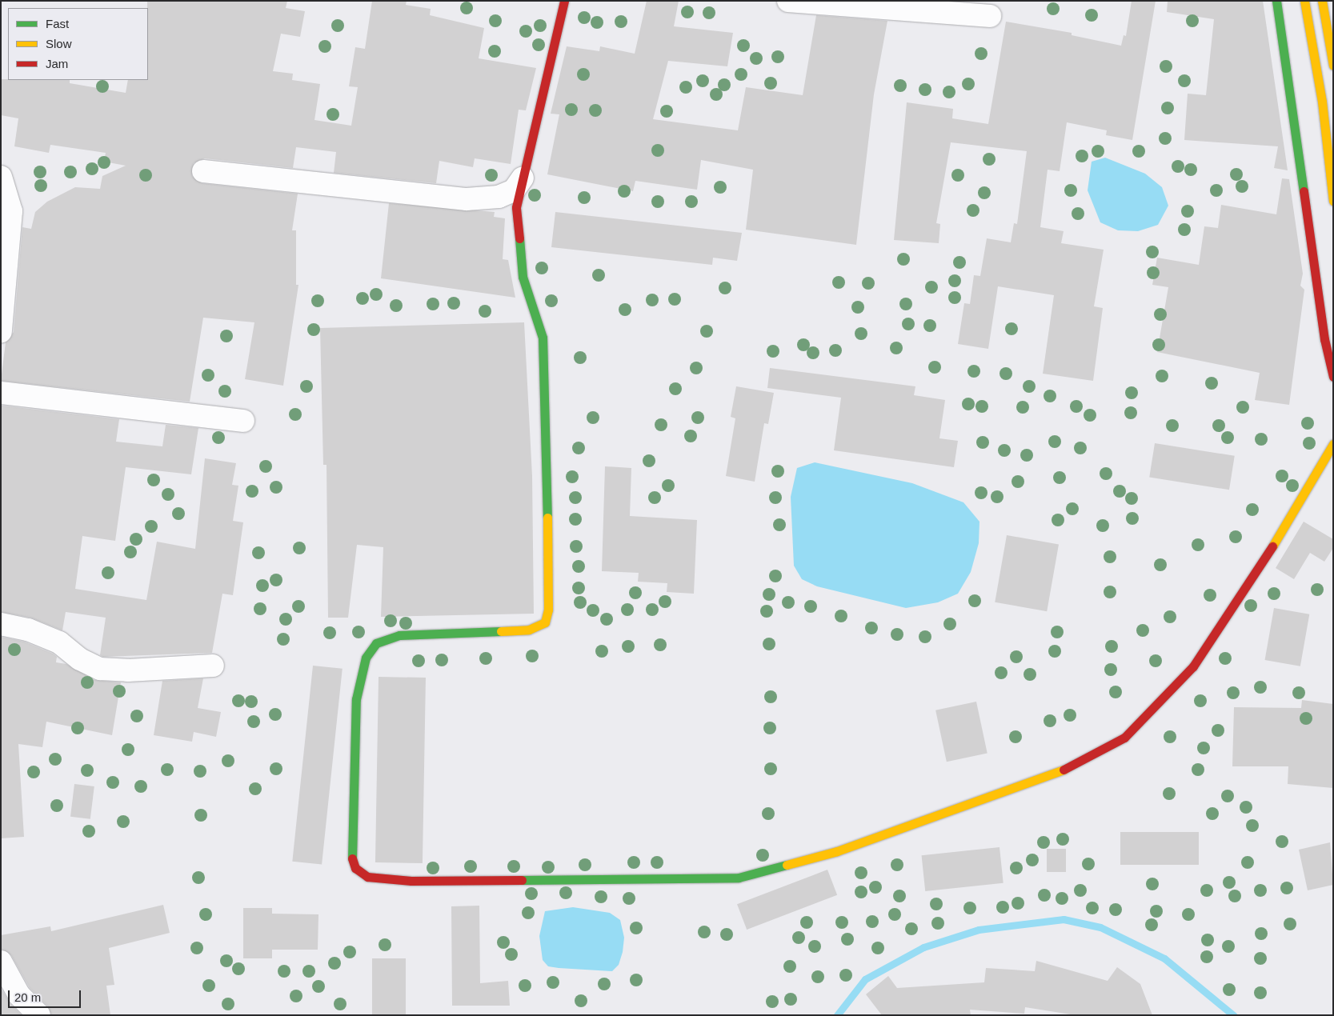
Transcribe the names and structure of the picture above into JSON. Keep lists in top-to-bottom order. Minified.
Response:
{"legend":["Fast","Slow","Jam"],"scale_bar":"20 m"}
